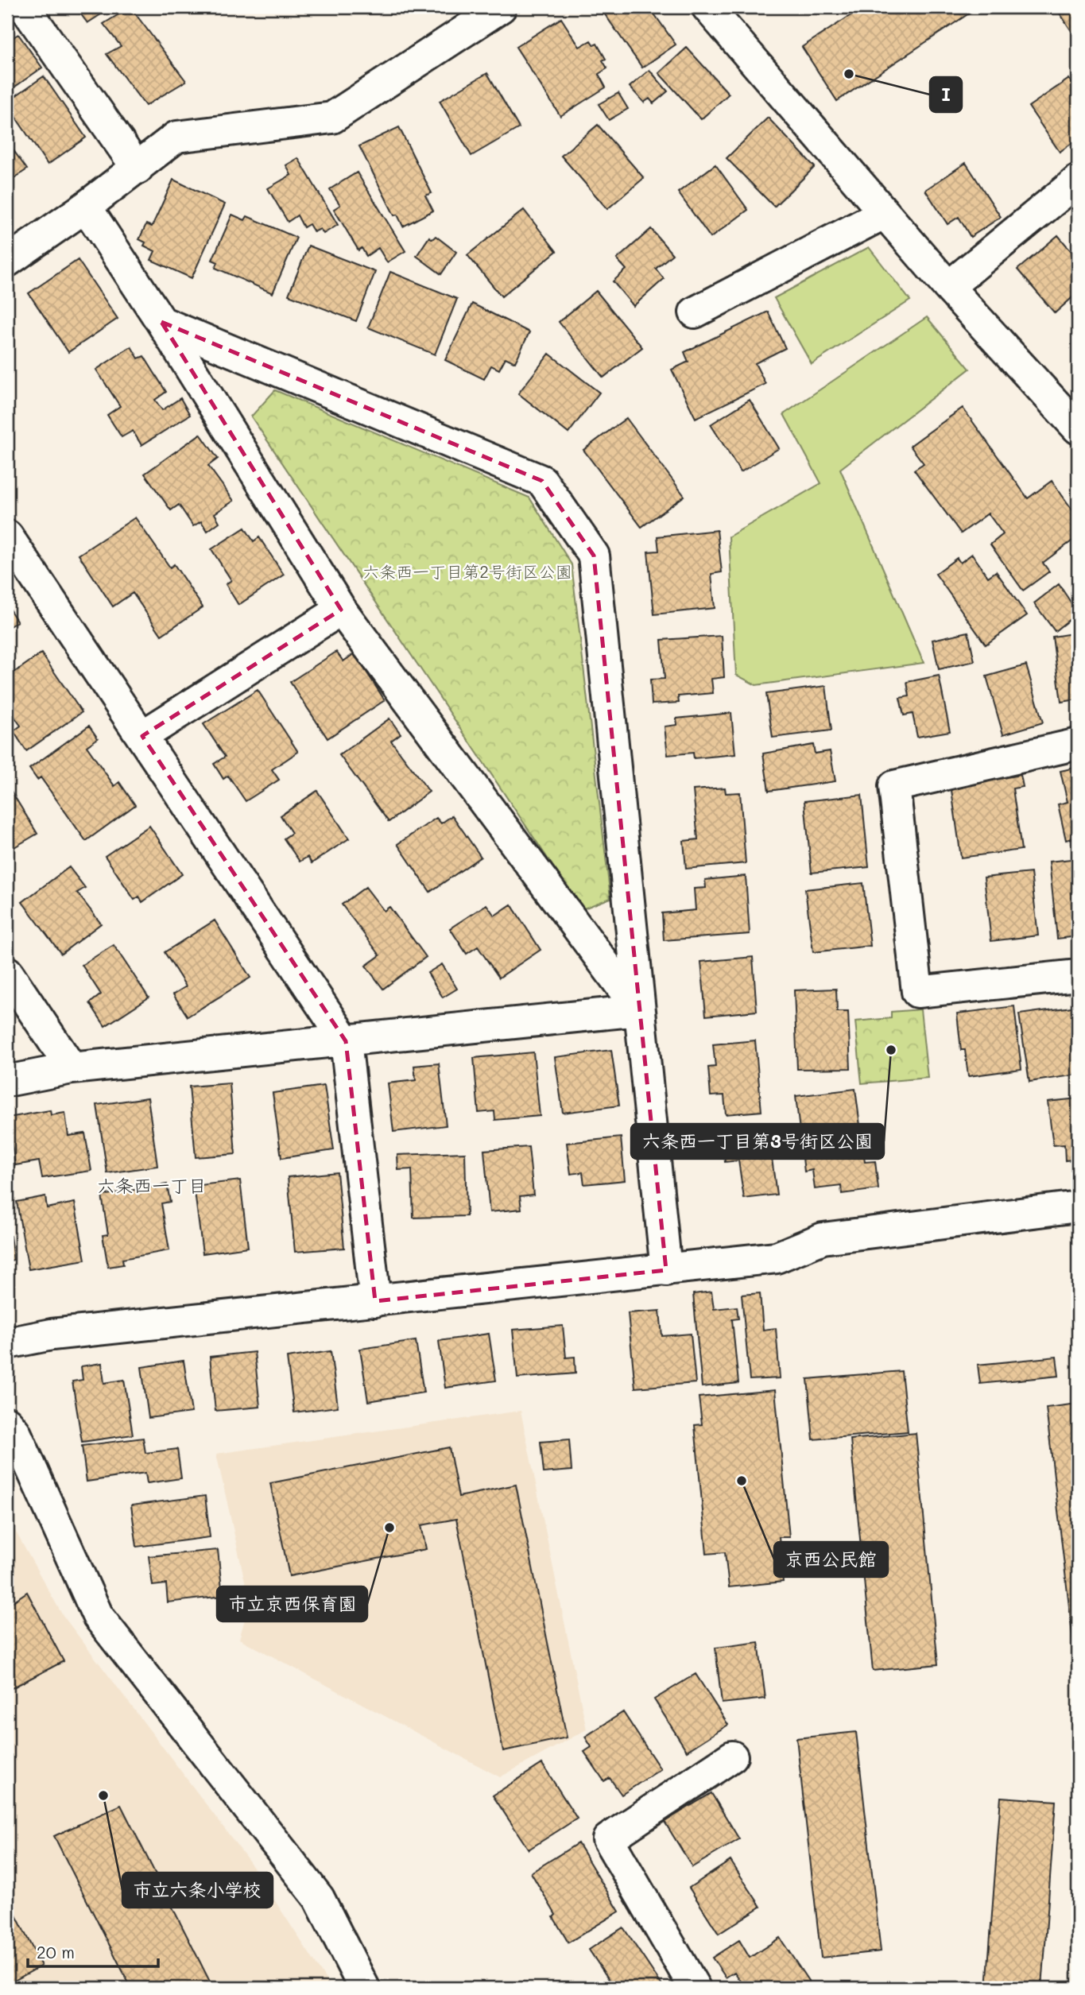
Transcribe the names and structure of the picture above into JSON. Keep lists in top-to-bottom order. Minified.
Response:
{"districts":["六条西一丁目"],"parks":["六条西一丁目第2号街区公園"],"places":["I","六条西一丁目第3号街区公園","京西公民館","市立京西保育園","市立六条小学校"],"scale_bar":"20 m"}
